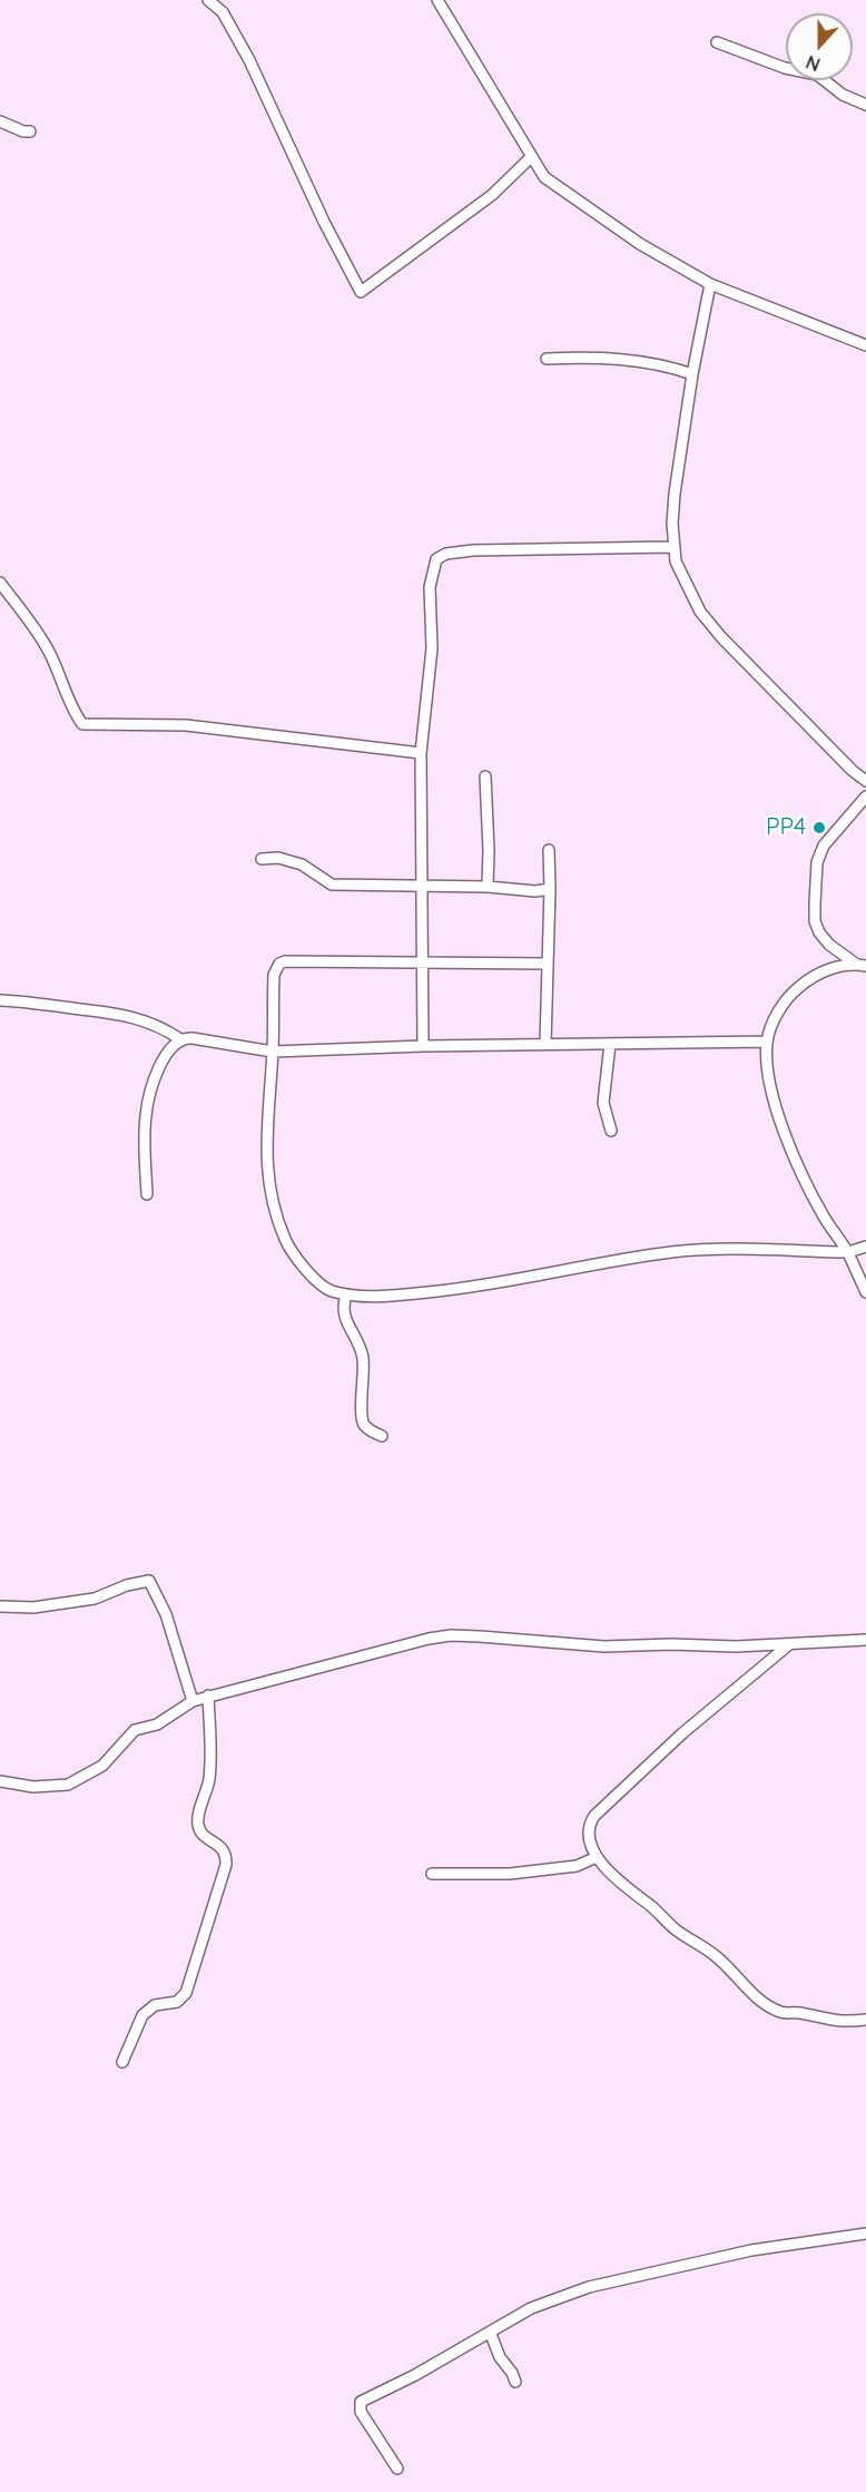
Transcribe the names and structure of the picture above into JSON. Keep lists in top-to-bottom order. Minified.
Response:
{"places":["PP4"],"north":"bottom"}
